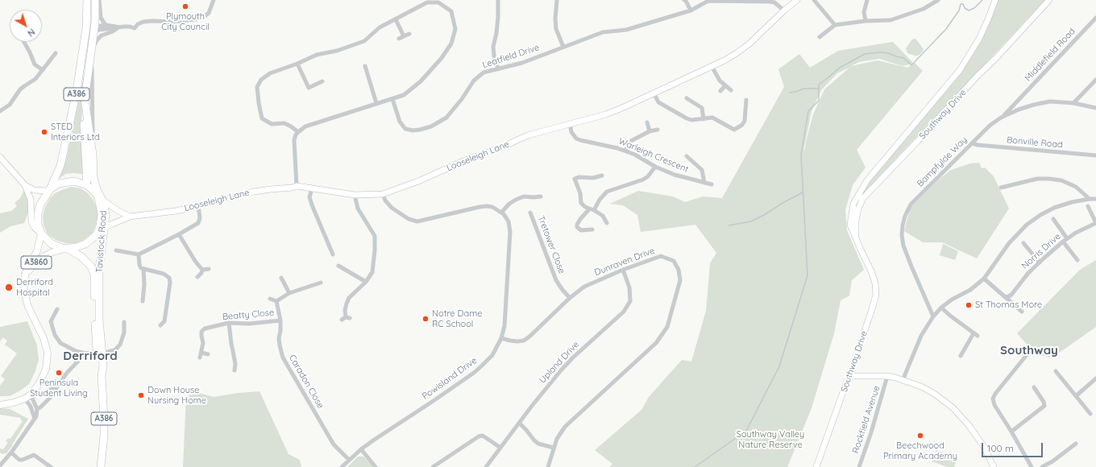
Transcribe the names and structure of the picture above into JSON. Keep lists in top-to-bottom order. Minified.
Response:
{"streets":{"highway":["A386","Tavistock Road"],"main road":["A3860"],"street":["Middlefield Road","Leatfield Drive","Southway Drive","Bonville Road","Warleigh Crescent","Looseleigh Lane","Bampfylde Way","Tretower Close","Norris Drive","Dunraven Drive","Beatty Close","Upland Drive","Powisland Drive","Caradon Close","Rockfield Avenue"]},"crossings":[["Middlefield Road","Bampfylde Way"],["Leatfield Drive","Looseleigh Lane"],["Bonville Road","Bampfylde Way"],["Warleigh Crescent","Looseleigh Lane"],["Looseleigh Lane","Tavistock Road"],["Looseleigh Lane","A3860"],["Tavistock Road","A3860"],["Tretower Close","Dunraven Drive"],["Dunraven Drive","Upland Drive"],["Dunraven Drive","Powisland Drive"],["Beatty Close","Caradon Close"],["Powisland Drive","Caradon Close"]],"districts":["Southway","Derriford"],"parks":["Southway Valley Nature Reserve"],"places":["Plymouth City Council","STED Interiors Ltd","Derriford Hospital","St Thomas More","Notre Dame RC School","Peninsula Student Living","Down House Nursing Home","Beechwood Primary Academy"],"scale_bar":"100 m","north":"bottom right"}
